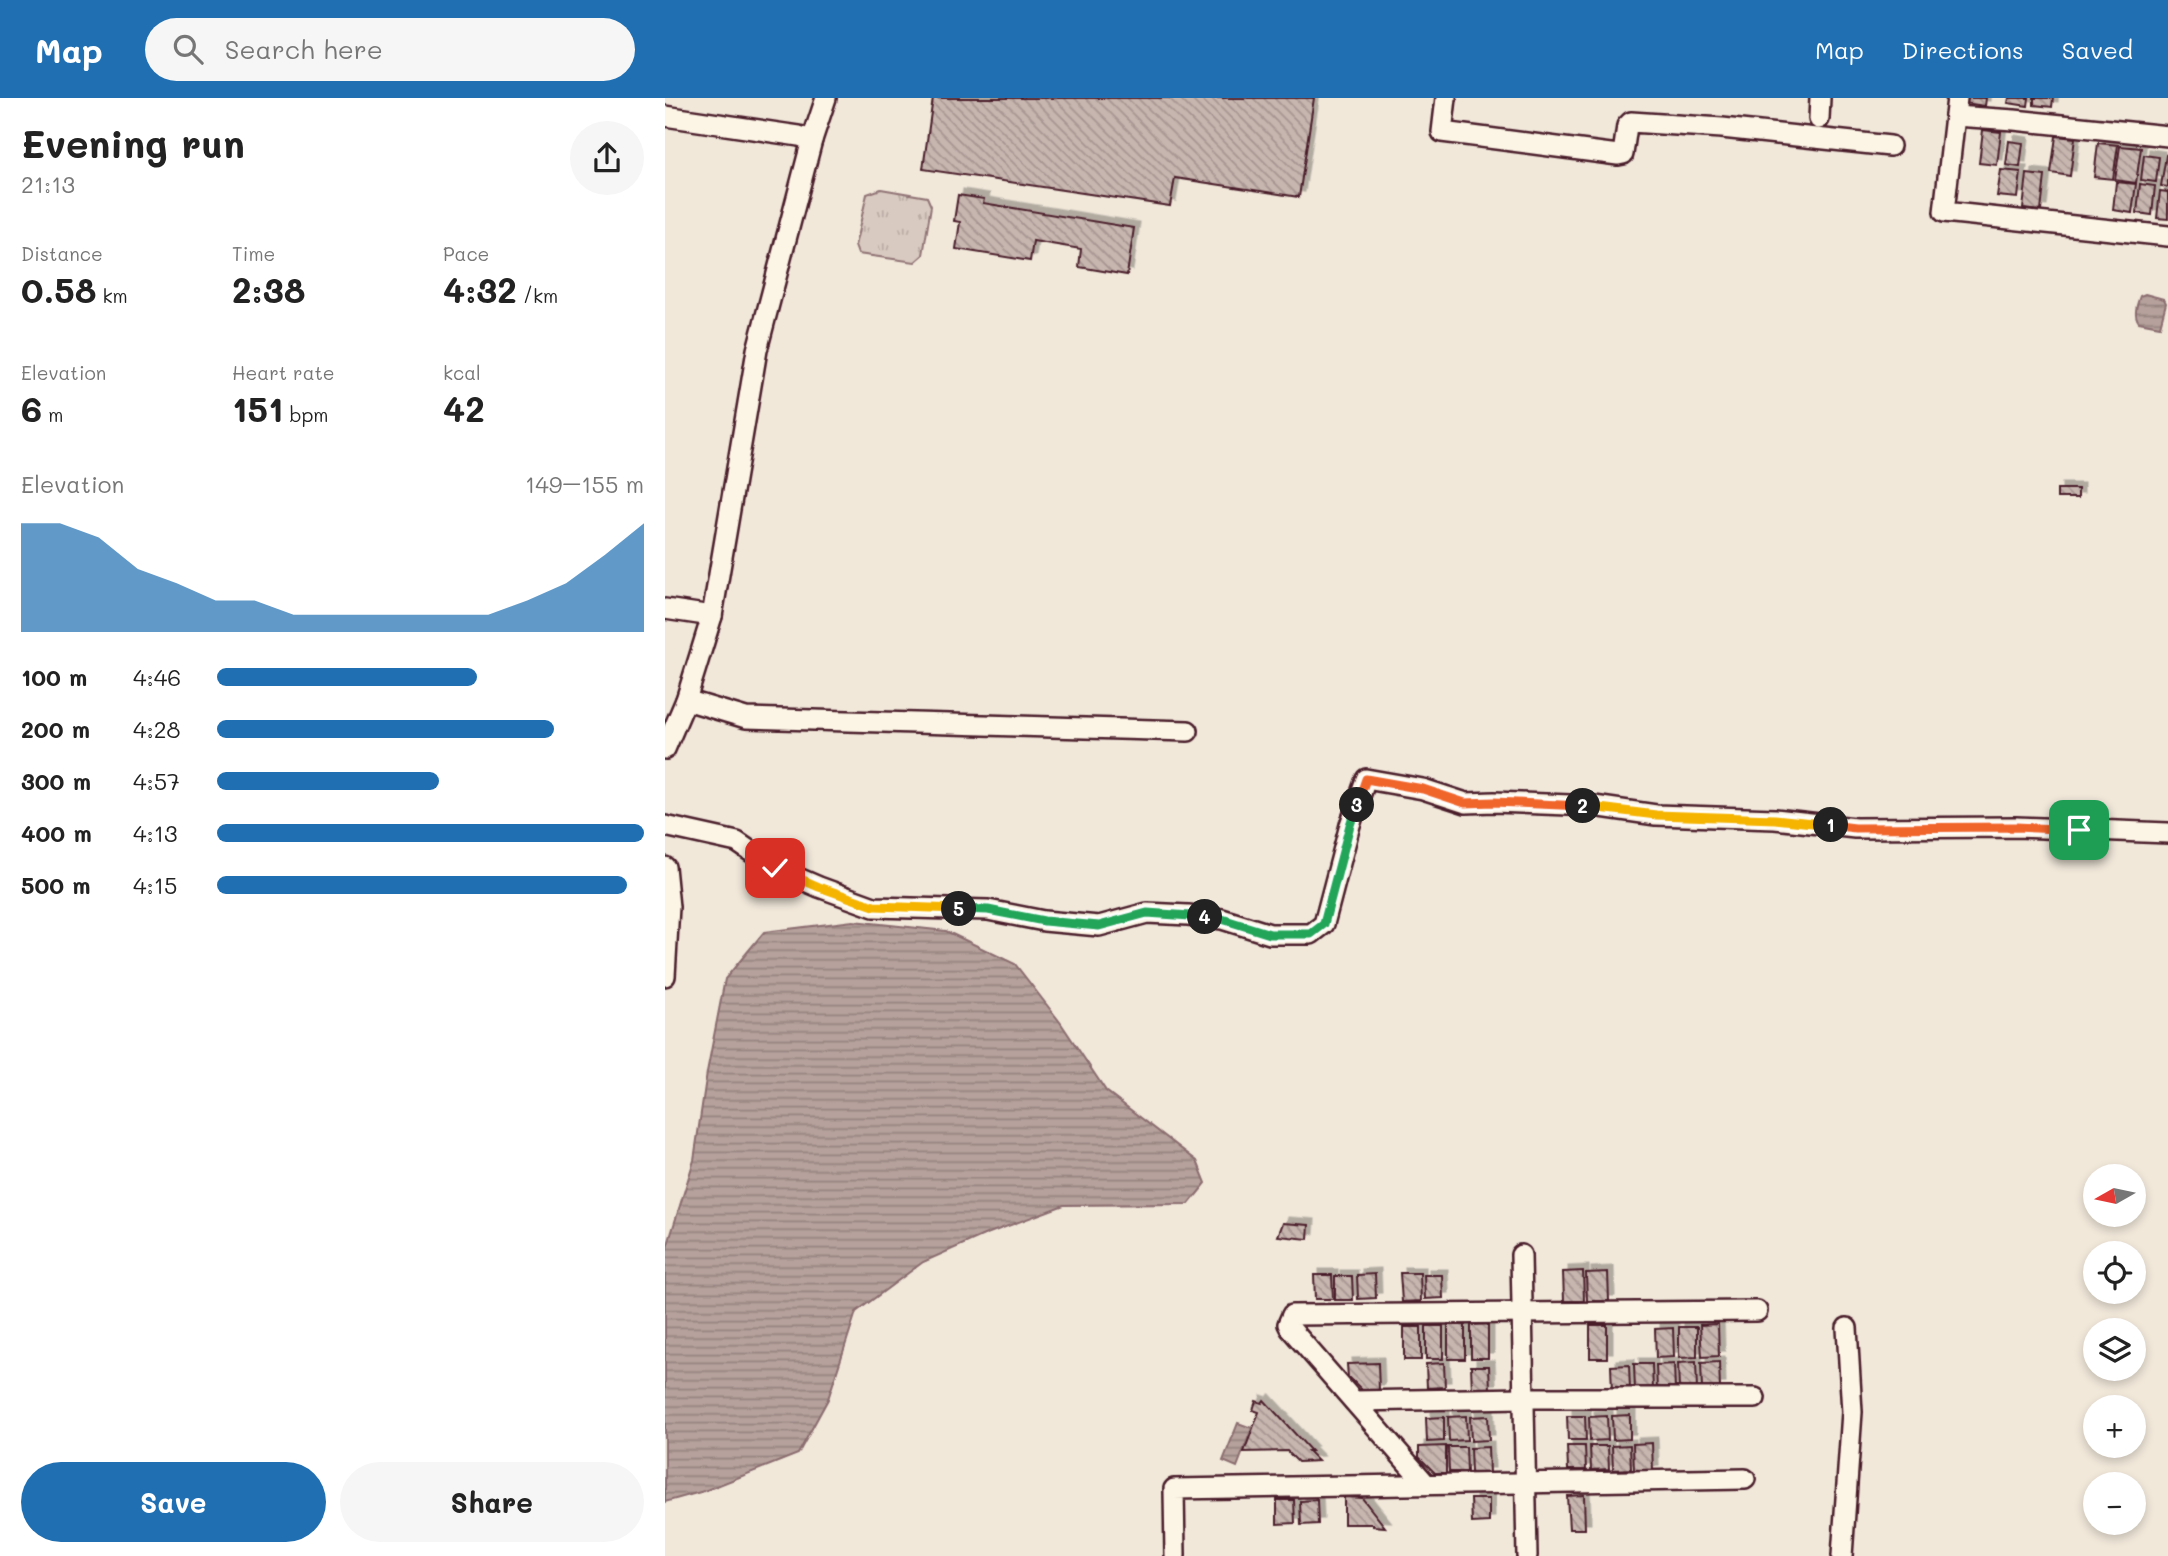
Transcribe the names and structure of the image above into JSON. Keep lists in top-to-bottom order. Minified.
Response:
{"north":"left","page":{"header":"Map","search":"Search here","nav":["Map","Directions","Saved"],"heading":["Evening run","21:13"],"stats":[["Distance","0.58 km"],["Time","2:38"],["Pace","4:32 /km"],["Elevation","6 m"],["Heart rate","151 bpm"],["kcal","42"]],"chart":["Elevation","149–155 m"],"list":[{"name":"100 m","note":"4:46"},{"name":"200 m","note":"4:28"},{"name":"300 m","note":"4:57"},{"name":"400 m","note":"4:13"},{"name":"500 m","note":"4:15"}],"pins":["3","2","1","5","4"],"map_buttons":["+","−"],"buttons":["Save","Share"]}}
